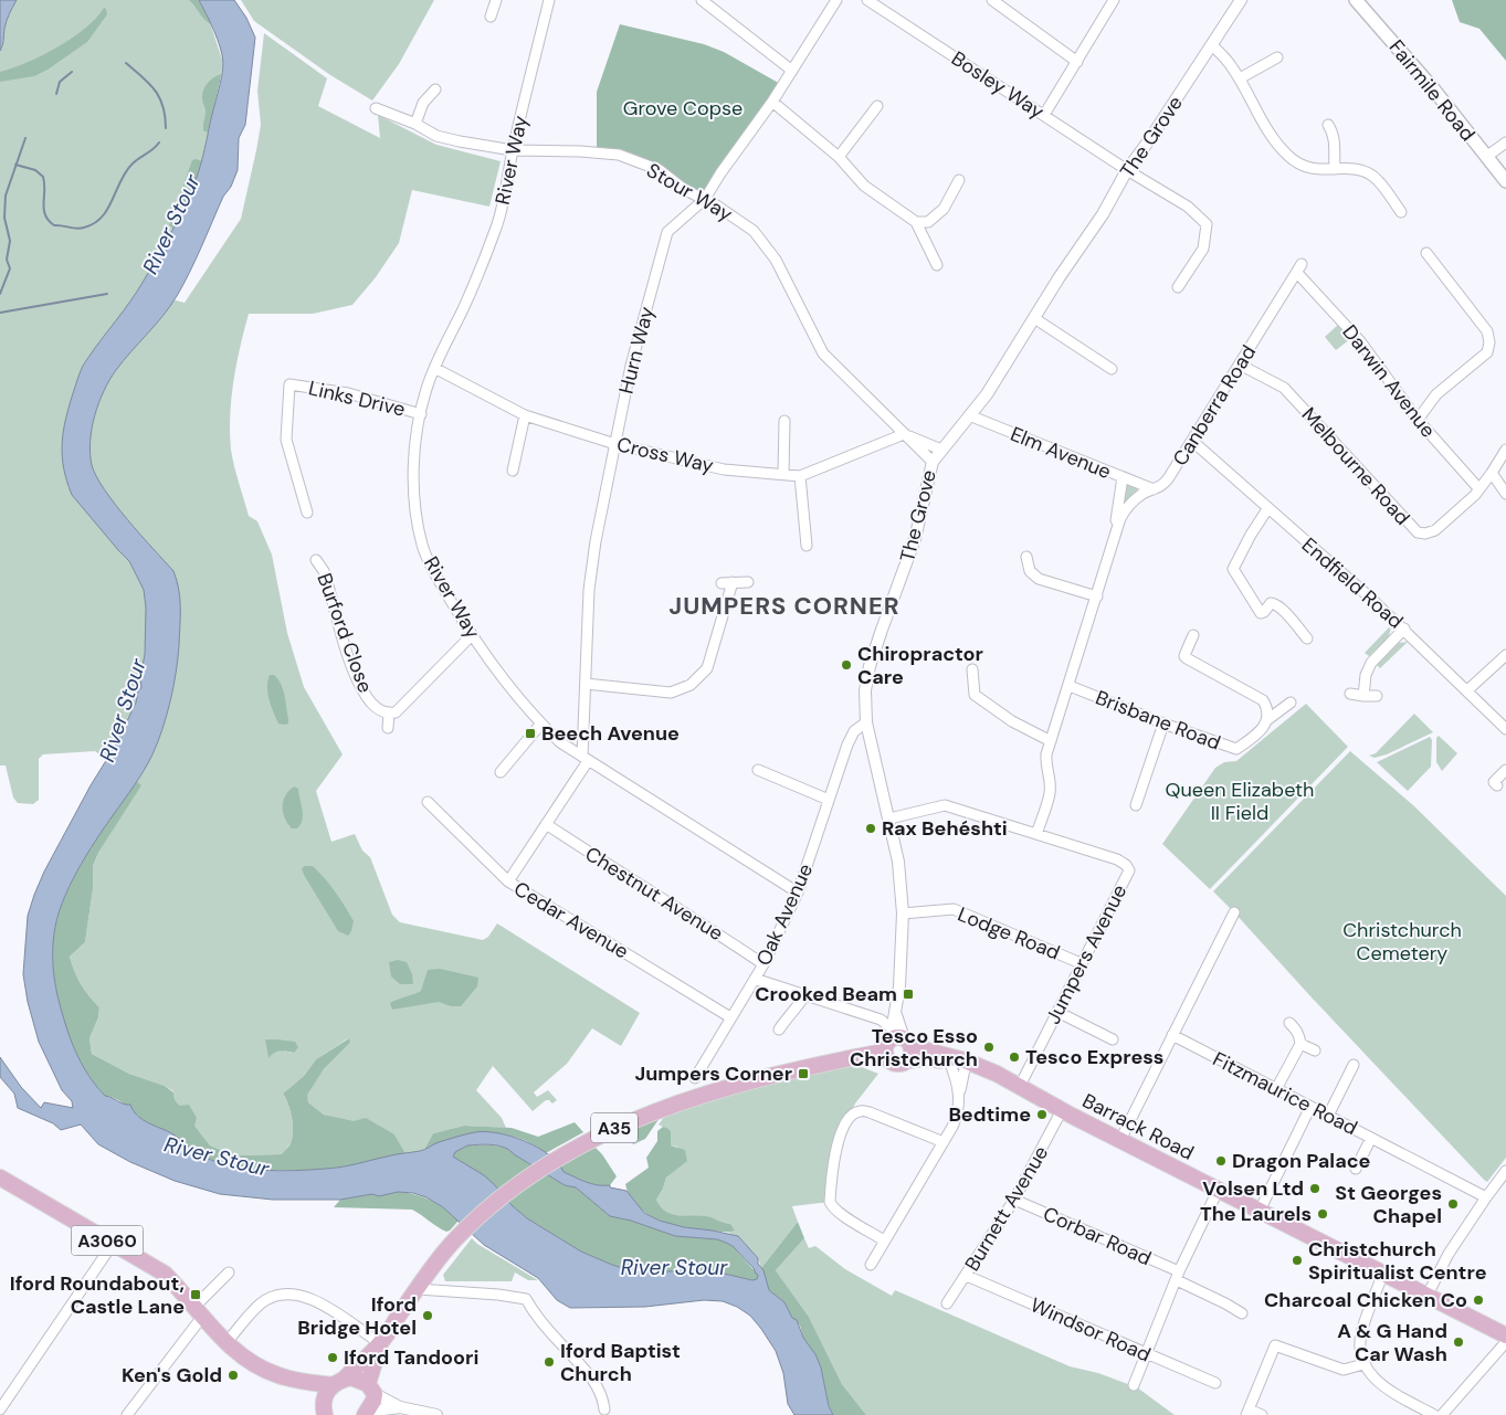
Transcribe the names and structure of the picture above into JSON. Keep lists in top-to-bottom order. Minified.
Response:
{"streets":{"main road":["Fairmile Road","Barrack Road","A35","A3060"],"street":["Bosley Way","The Grove","River Way","Stour Way","Hurn Way","Darwin Avenue","Links Drive","Canberra Road","Elm Avenue","Cross Way","Melbourne Road","Endfield Road","Burford Close","Brisbane Road","Chestnut Avenue","Oak Avenue","Cedar Avenue","Lodge Road","Jumpers Avenue","Fitzmaurice Road","Burnett Avenue","Corbar Road","Windsor Road"]},"crossings":[["Bosley Way","The Grove"],["The Grove","Stour Way"],["The Grove","Elm Avenue"],["The Grove","Oak Avenue"],["The Grove","Lodge Road"],["The Grove","Jumpers Avenue"],["The Grove","Barrack Road"],["River Way","Stour Way"],["River Way","Hurn Way"],["River Way","Links Drive"],["River Way","Cross Way"],["River Way","Burford Close"],["River Way","Oak Avenue"],["Stour Way","Hurn Way"],["Stour Way","Cross Way"],["Hurn Way","Cross Way"],["Darwin Avenue","Canberra Road"],["Darwin Avenue","Melbourne Road"],["Canberra Road","Elm Avenue"],["Canberra Road","Melbourne Road"],["Canberra Road","Endfield Road"],["Canberra Road","Brisbane Road"],["Canberra Road","Jumpers Avenue"],["Chestnut Avenue","Oak Avenue"],["Oak Avenue","Cedar Avenue"],["Lodge Road","Jumpers Avenue"],["Jumpers Avenue","Barrack Road"],["Barrack Road","A35"],["Barrack Road","Burnett Avenue"],["A35","A3060"],["Burnett Avenue","Corbar Road"],["Burnett Avenue","Windsor Road"]],"districts":["JUMPERS CORNER"],"water":["River Stour"],"parks":["Grove Copse","Queen Elizabeth II Field","Christchurch Cemetery"],"places":{"other":["Chiropractor Care","Rax Behéshti","Tesco Esso Christchurch","Tesco Express","Bedtime","Dragon Palace","Volsen Ltd","St Georges Chapel","The Laurels","Christchurch Spiritualist Centre","Charcoal Chicken Co","Iford Bridge Hotel","A & G Hand Car Wash","Iford Tandoori","Iford Baptist Church","Ken's Gold"],"transit":["Beech Avenue","Crooked Beam","Jumpers Corner","Iford Roundabout, Castle Lane"]}}
